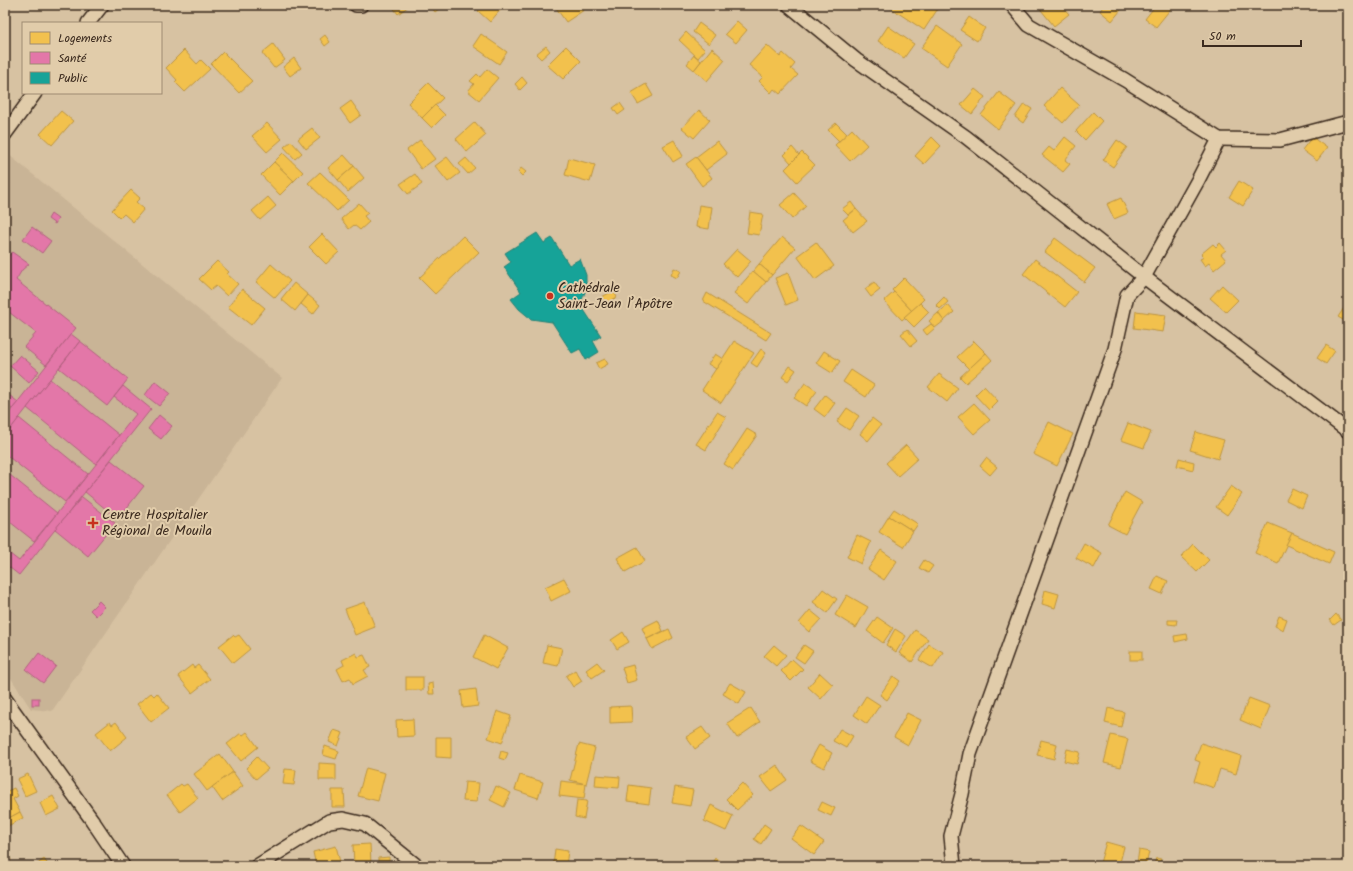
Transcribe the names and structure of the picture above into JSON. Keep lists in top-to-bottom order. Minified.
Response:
{"places":{"other":["Cathédrale Saint-Jean l’Apôtre"],"health":["Centre Hospitalier Régional de Mouila"]},"legend":["Logements","Santé","Public"],"scale_bar":"50 m"}
